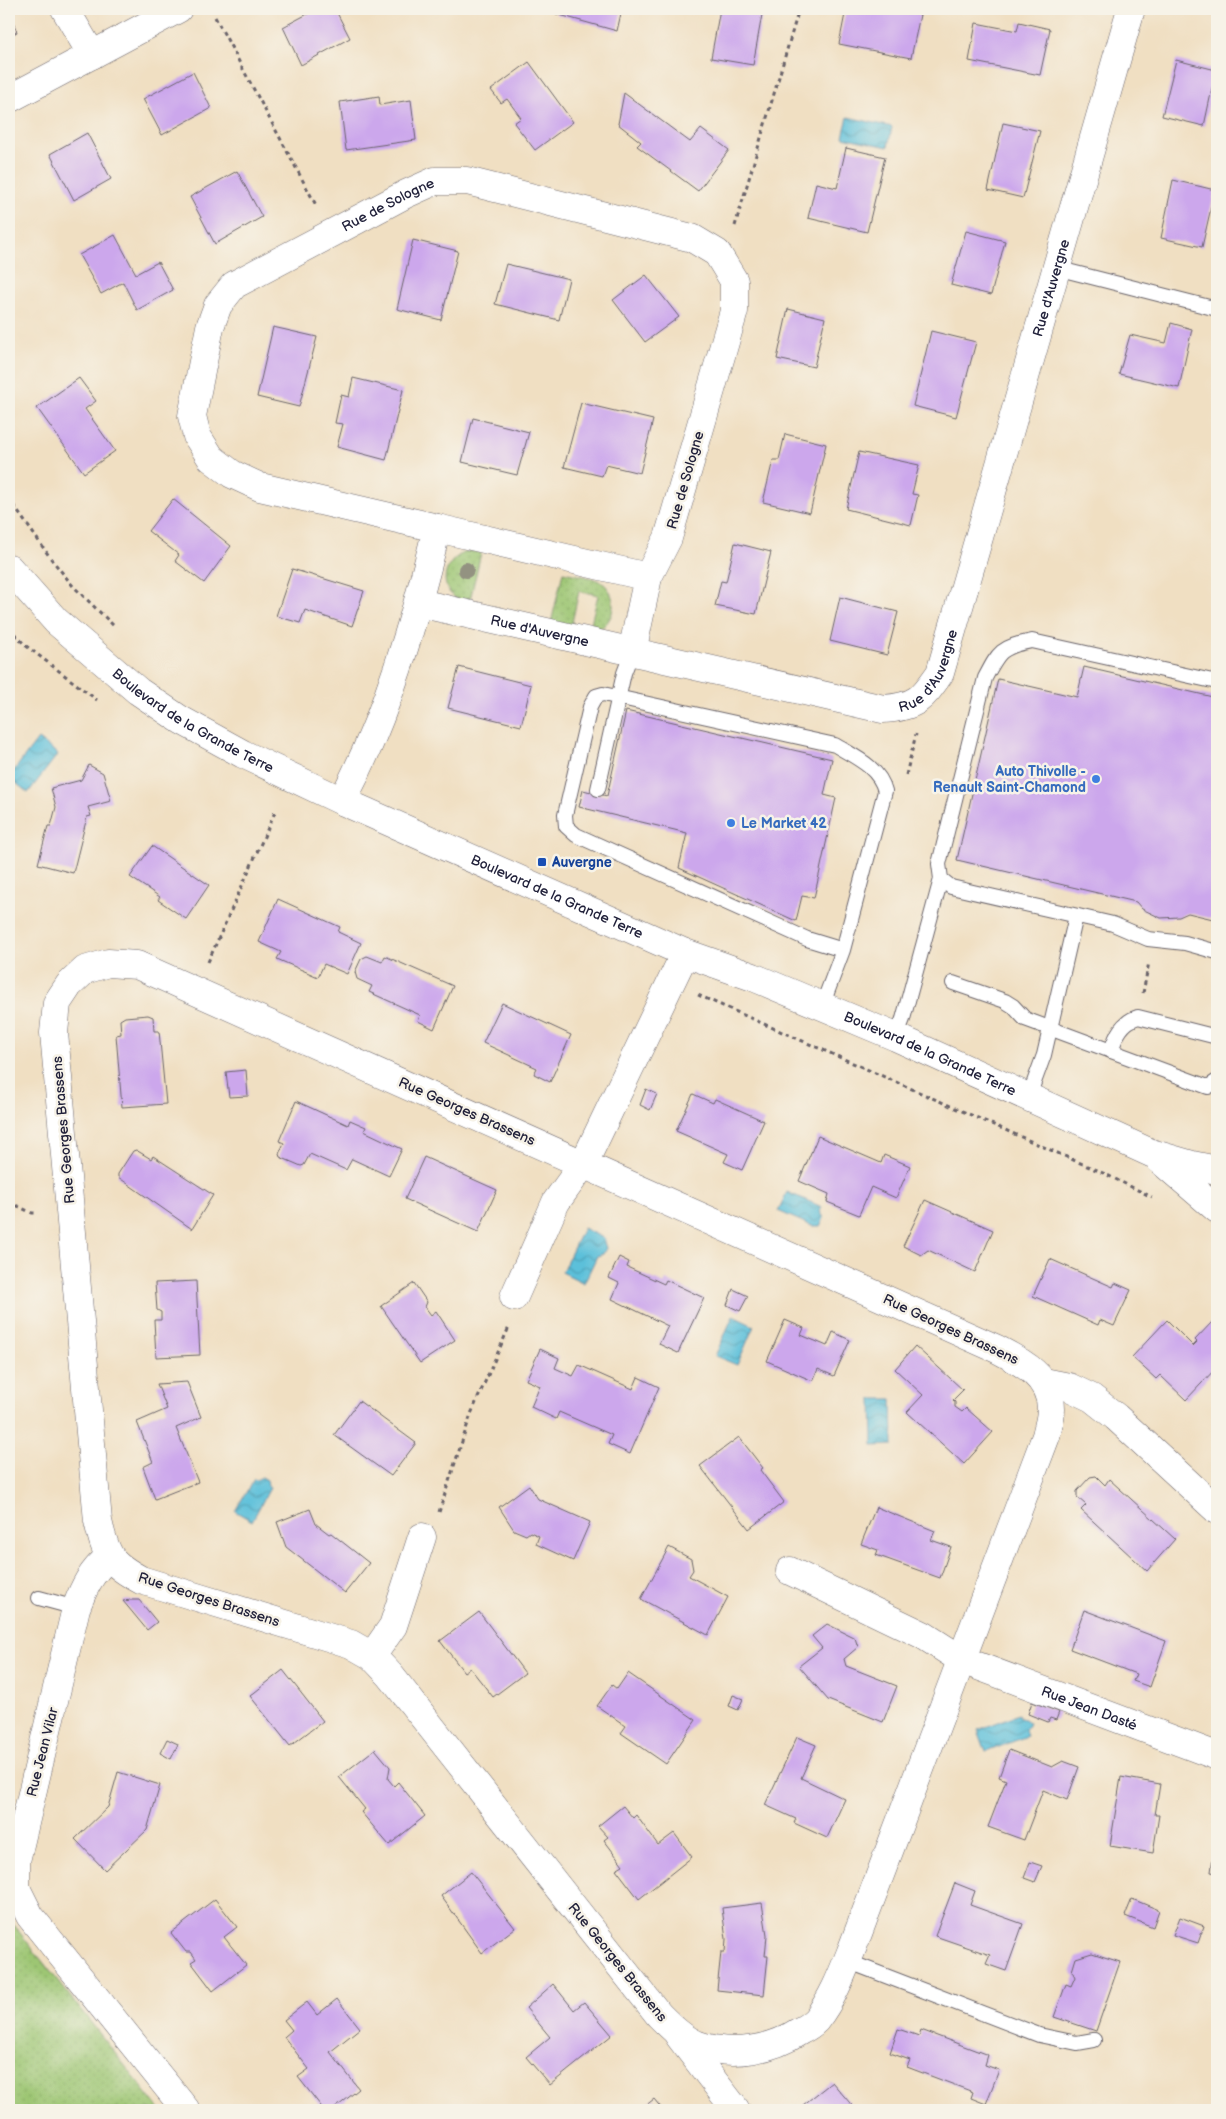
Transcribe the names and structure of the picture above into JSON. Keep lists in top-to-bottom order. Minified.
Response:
{"streets":{"street":["Rue de Sologne","Rue d'Auvergne","Boulevard de la Grande Terre","Rue Georges Brassens","Rue Jean Dasté","Rue Jean Vilar"]},"crossings":[["Rue de Sologne","Rue d'Auvergne"],["Rue Georges Brassens","Rue Jean Dasté"],["Rue Georges Brassens","Rue Jean Vilar"]],"places":{"other":["Auto Thivolle - Renault Saint-Chamond","Le Market 42"],"transit":["Auvergne"]}}
